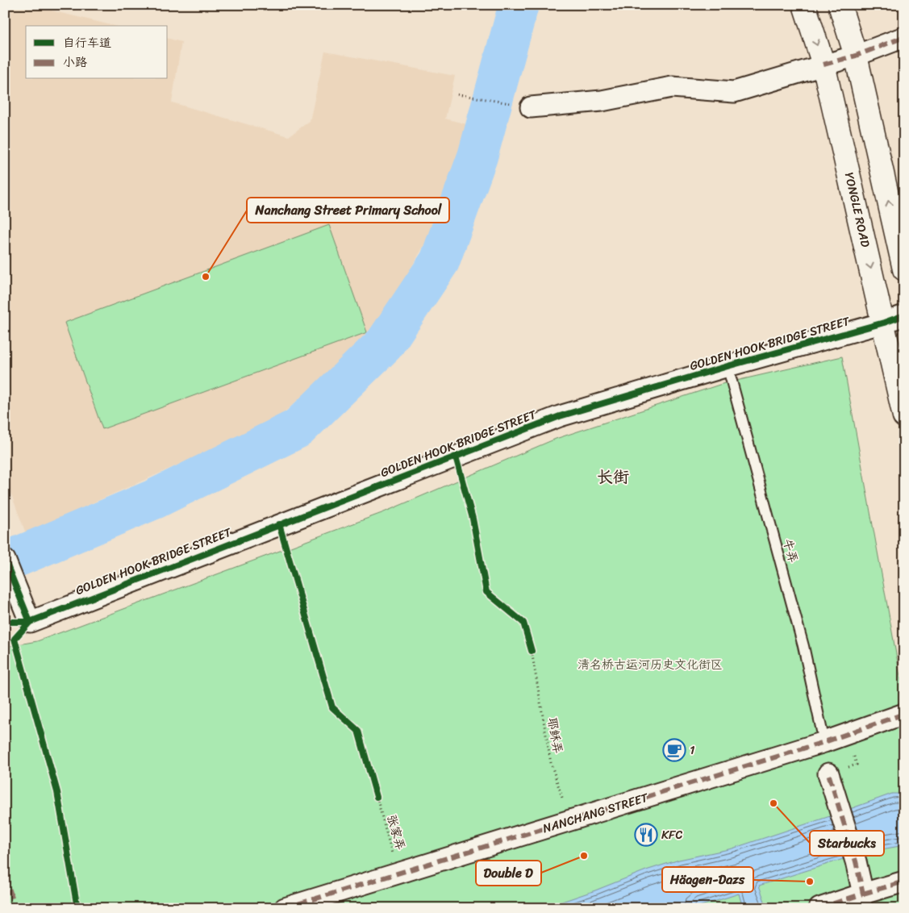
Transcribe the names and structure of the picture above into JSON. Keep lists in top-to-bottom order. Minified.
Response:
{"streets":{"main road":["YONGLE ROAD"],"street":["GOLDEN HOOK BRIDGE STREET","NANCHANG STREET"],"lane":["牛弄"],"path":["耶稣弄","张家弄"]},"crossings":[["YONGLE ROAD","GOLDEN HOOK BRIDGE STREET"],["GOLDEN HOOK BRIDGE STREET","牛弄"],["牛弄","NANCHANG STREET"],["耶稣弄","NANCHANG STREET"],["NANCHANG STREET","张家弄"]],"districts":["长街"],"parks":["清名桥古运河历史文化街区"],"places":{"other":["Nanchang Street Primary School","Starbucks","Double D","Häagen-Dazs"],"cafe":["1"],"restaurant":["KFC"]},"legend":["自行车道","小路"]}
